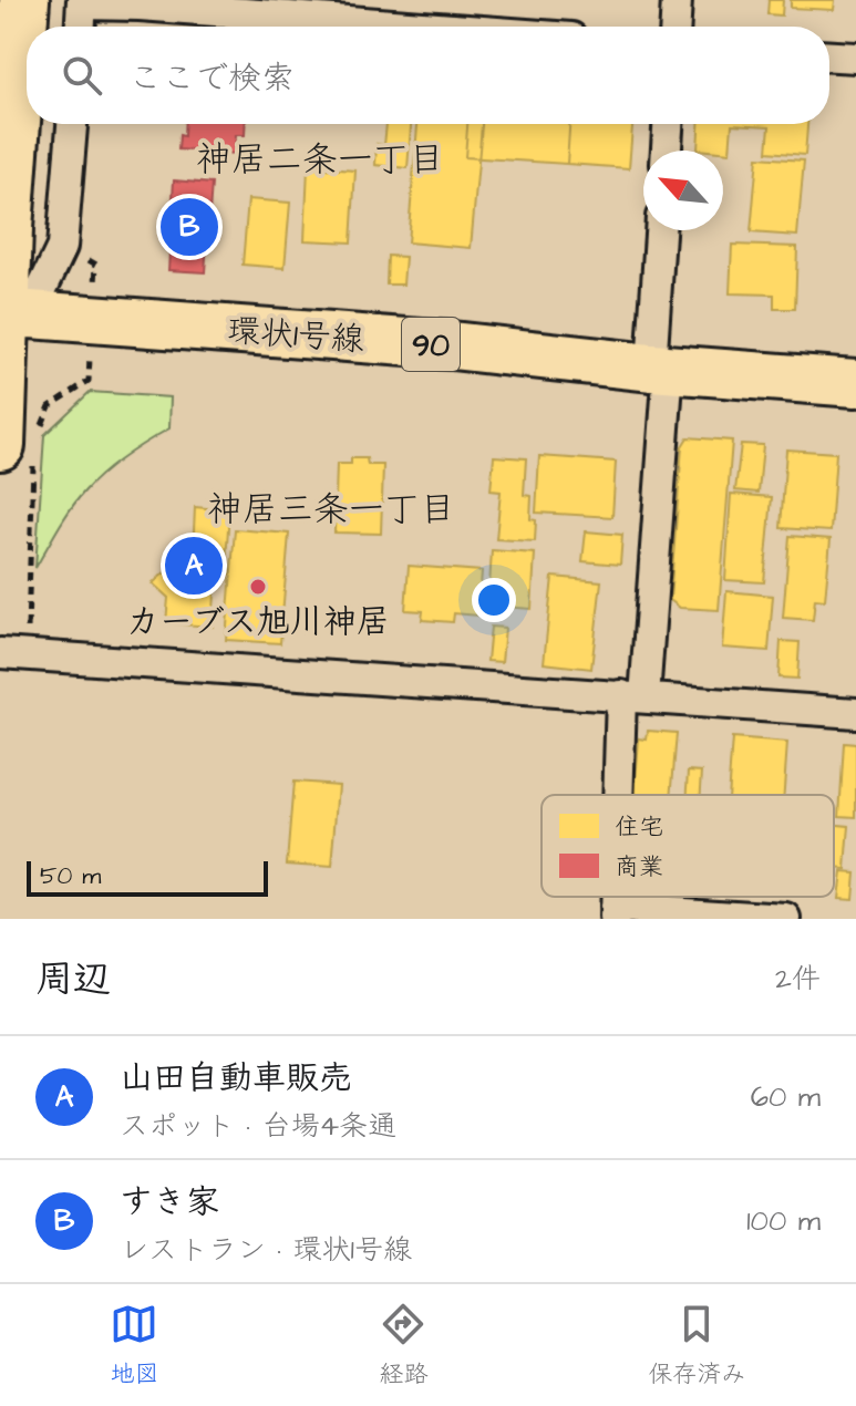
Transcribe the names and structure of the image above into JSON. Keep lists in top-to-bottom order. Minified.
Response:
{"streets":{"main road":["環状1号線","90"]},"districts":["神居二条一丁目","神居三条一丁目"],"places":["カーブス旭川神居"],"legend":["住宅","商業"],"scale_bar":"50 m","north":"top left","page":{"search":"ここで検索","pins":["B","A"],"scale":"50 m","heading":["周辺","2件"],"list":[{"mark":"A","name":"山田自動車販売","note":"スポット · 台場4条通","value":"60 m"},{"mark":"B","name":"すき家","note":"レストラン · 環状1号線","value":"100 m"}],"nav":["地図","経路","保存済み"]}}
